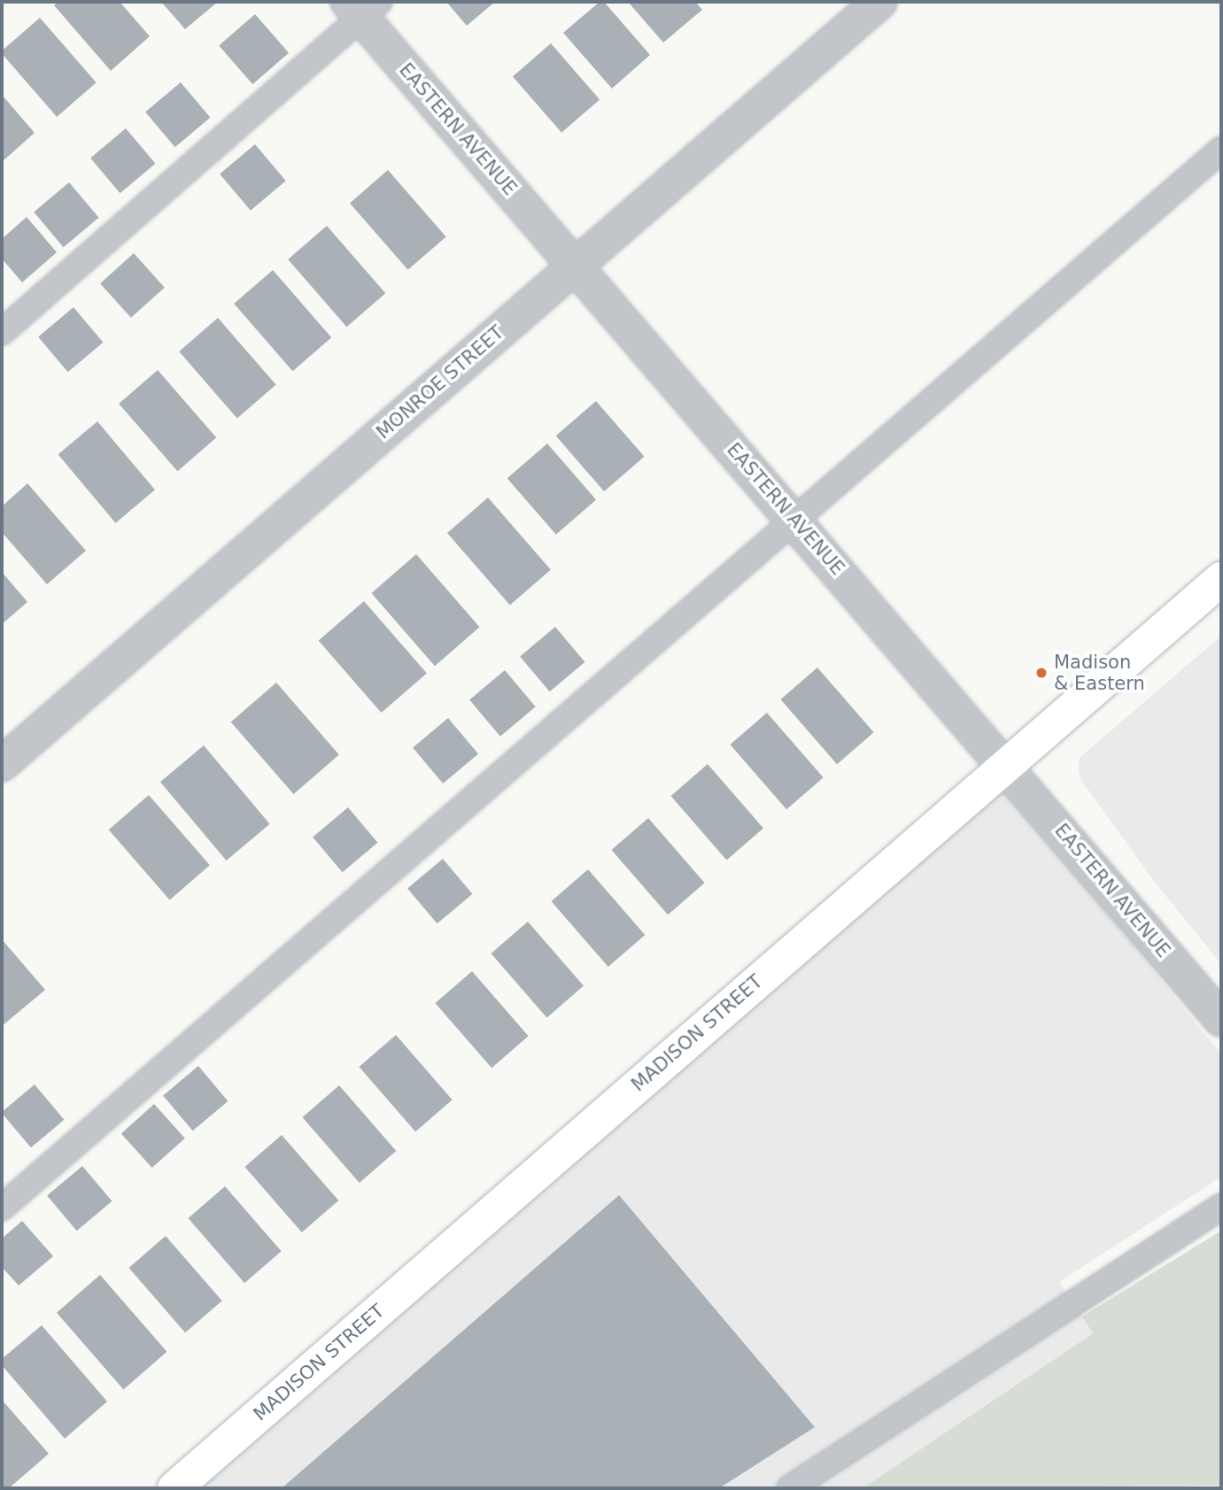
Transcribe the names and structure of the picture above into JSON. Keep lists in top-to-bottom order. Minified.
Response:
{"streets":{"street":["EASTERN AVENUE","MONROE STREET","MADISON STREET"]},"crossings":[["EASTERN AVENUE","MONROE STREET"],["EASTERN AVENUE","MADISON STREET"]],"places":["Madison & Eastern"]}
